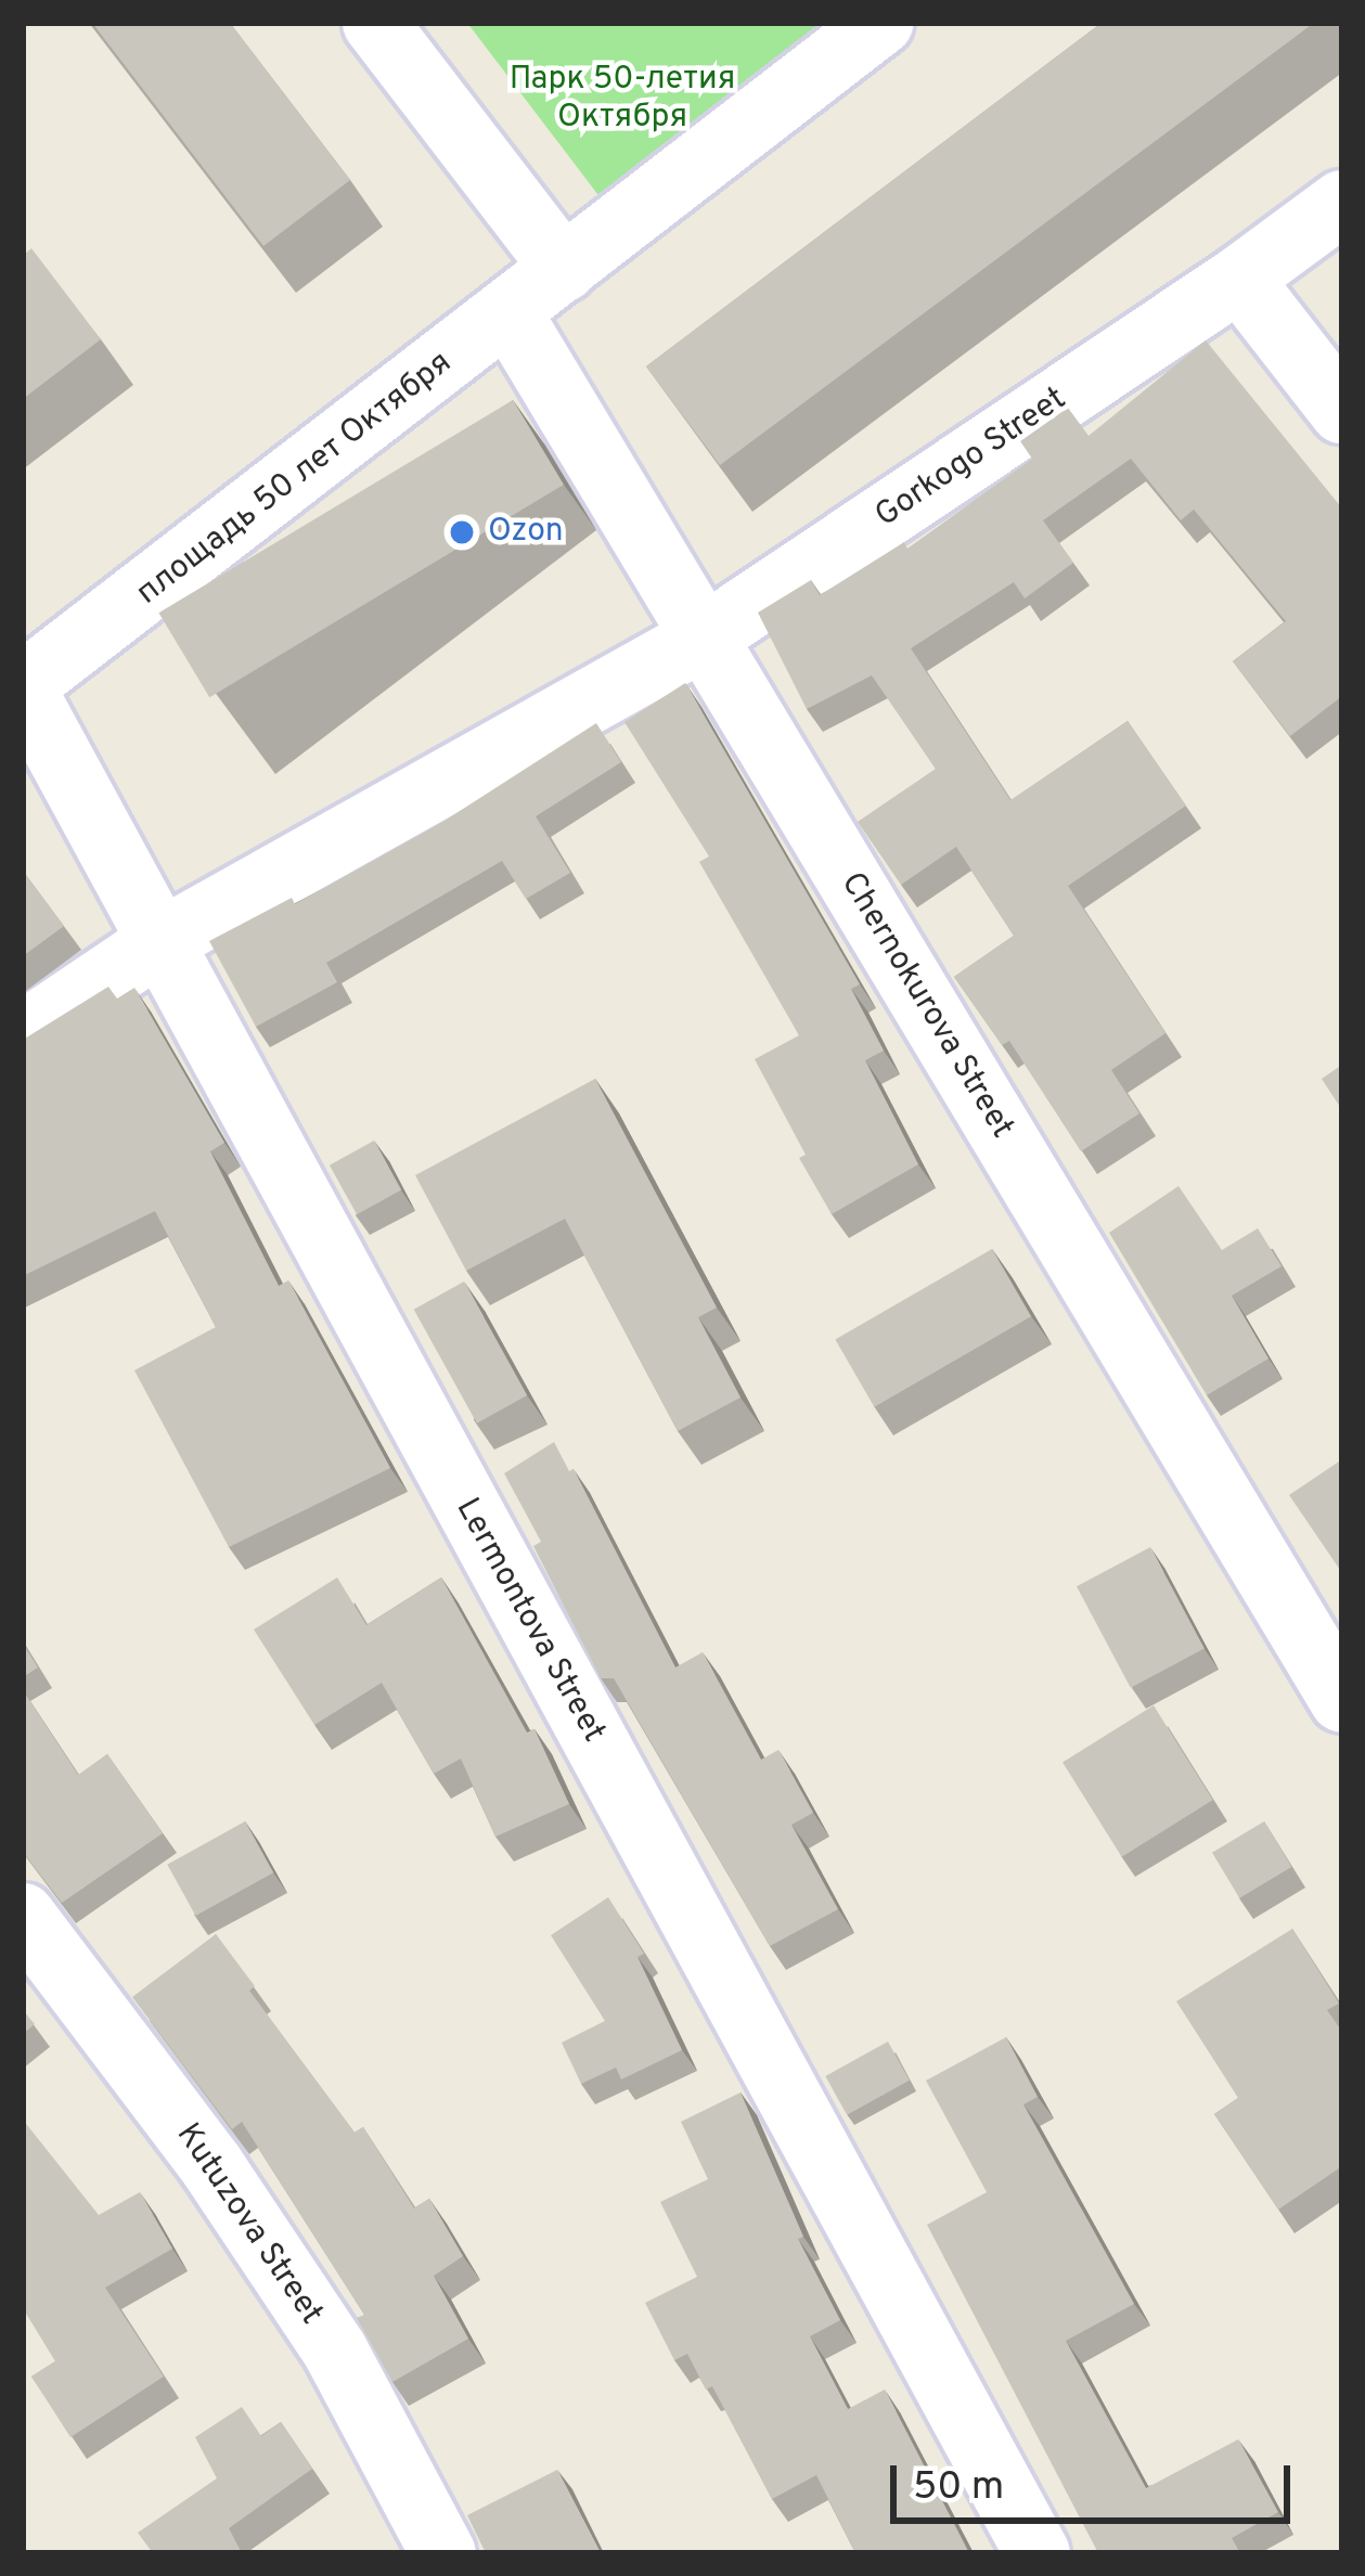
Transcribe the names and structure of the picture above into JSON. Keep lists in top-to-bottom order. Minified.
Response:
{"streets":{"street":["Gorkogo Street","площадь 50 лет Октября","Chernokurova Street","Lermontova Street","Kutuzova Street"]},"crossings":[["Gorkogo Street","Chernokurova Street"],["Gorkogo Street","Lermontova Street"],["площадь 50 лет Октября","Chernokurova Street"],["площадь 50 лет Октября","Lermontova Street"]],"parks":["Парк 50-летия Октября"],"places":["Ozon"],"scale_bar":"50 m"}
